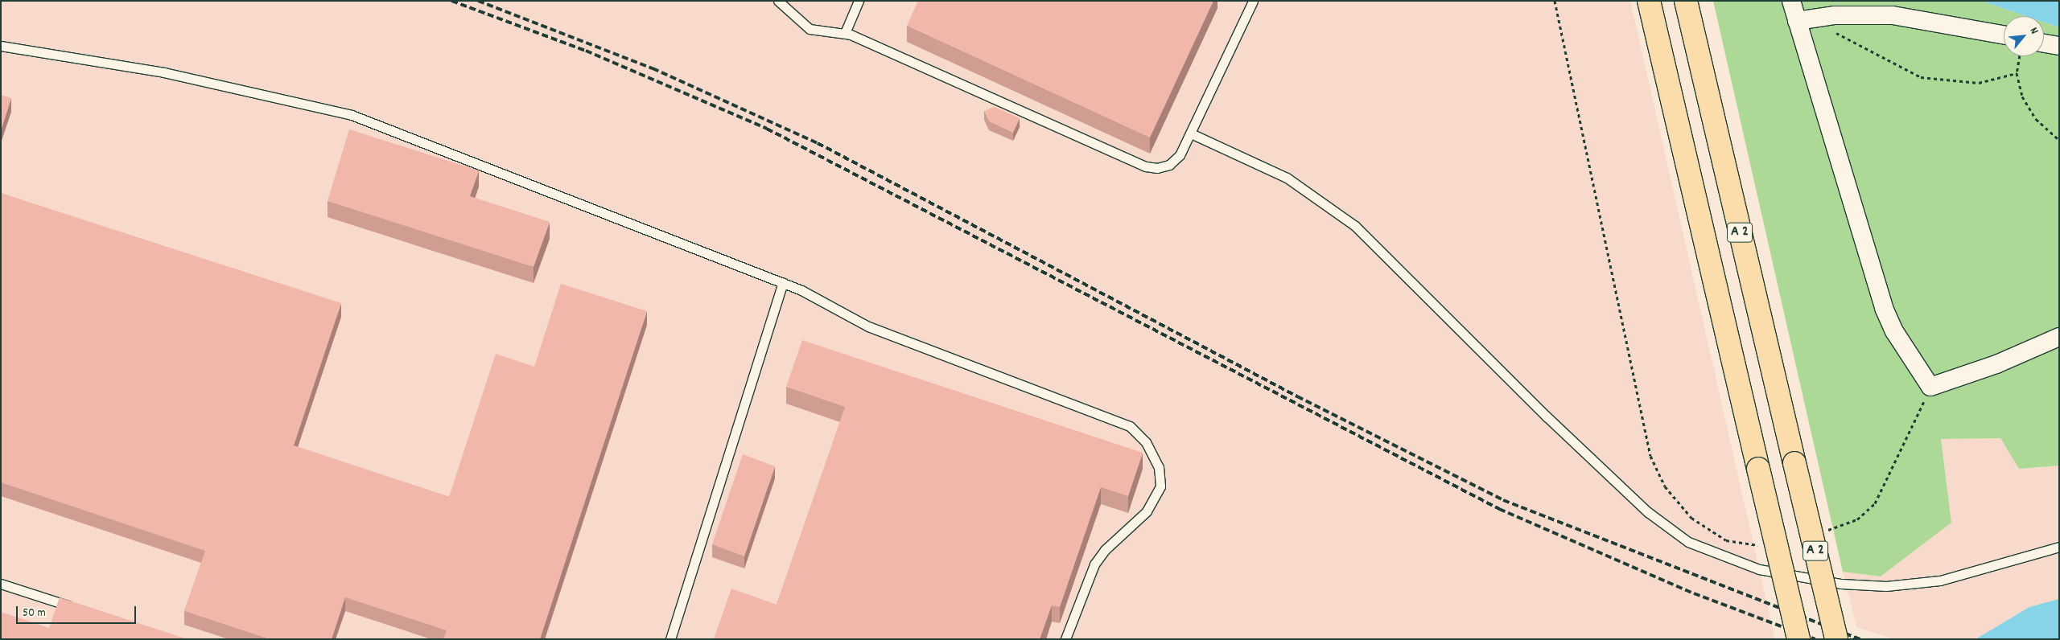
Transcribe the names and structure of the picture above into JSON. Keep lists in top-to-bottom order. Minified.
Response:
{"streets":{"highway":["A 2"]},"scale_bar":"50 m","north":"top right"}
